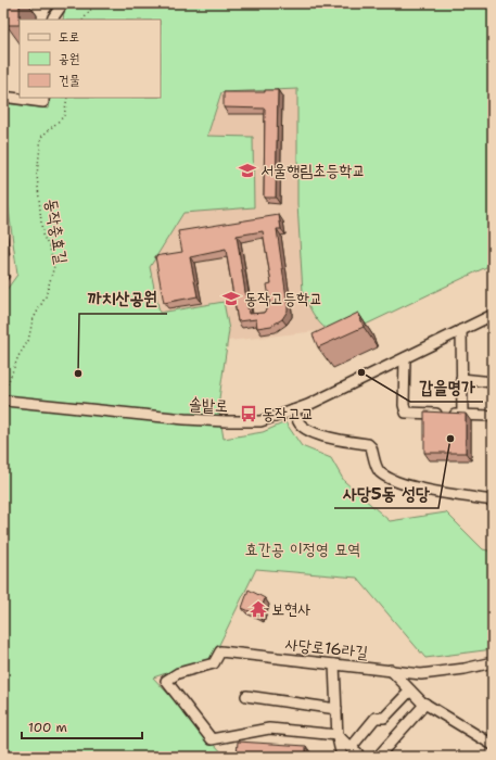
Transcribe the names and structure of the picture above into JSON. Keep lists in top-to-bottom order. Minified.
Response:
{"streets":{"street":["솔밭로","사당로16라길"],"path":["동작충효길"]},"crossings":[["동작충효길","솔밭로"]],"parks":["효간공 이정영 묘역"],"places":{"school or university":["서울행림초등학교","동작고등학교"],"other":["갑을명가","까치산공원","사당5동 성당"],"bus stop":["동작고교"],"temple":["보현사"]},"legend":["도로","공원","건물"],"scale_bar":"100 m"}
